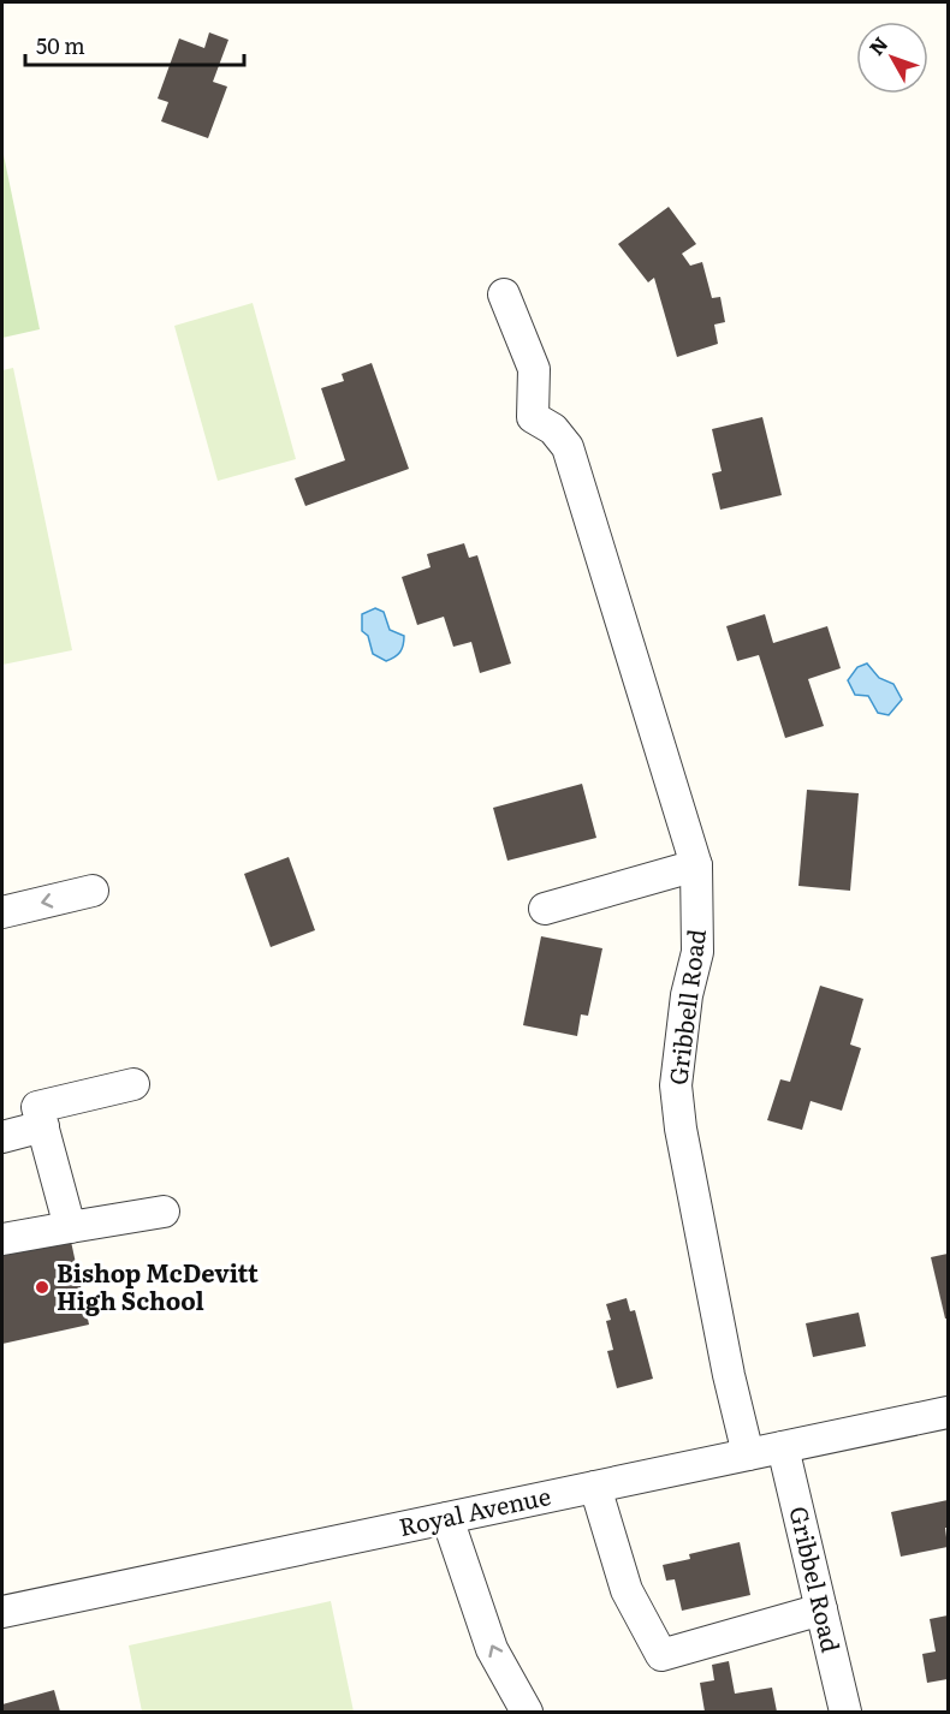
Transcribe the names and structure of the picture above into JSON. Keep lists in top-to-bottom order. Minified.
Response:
{"streets":{"street":["Gribbell Road","Royal Avenue","Gribbel Road"]},"crossings":[["Gribbell Road","Royal Avenue"],["Royal Avenue","Gribbel Road"]],"places":["Bishop McDevitt High School"],"scale_bar":"50 m","north":"top left"}
